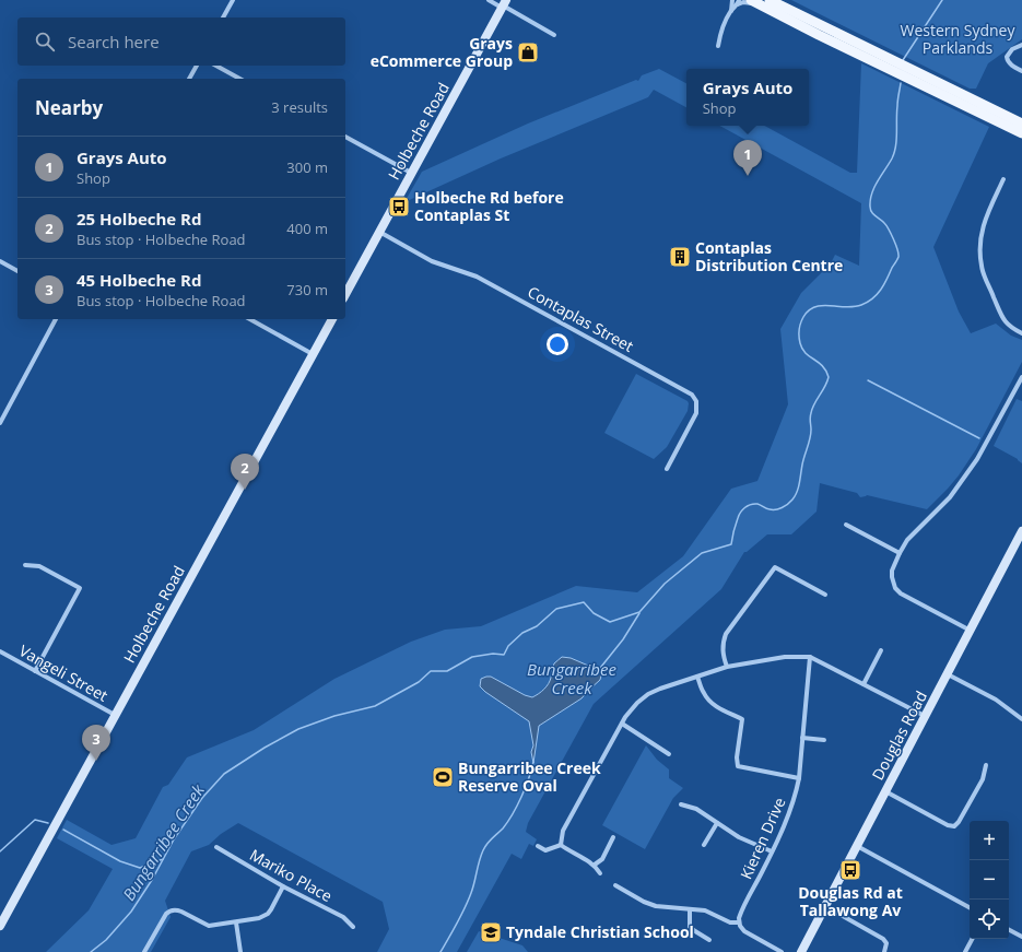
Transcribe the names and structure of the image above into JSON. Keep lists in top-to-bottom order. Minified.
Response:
{"streets":{"street":["Holbeche Road","Contaplas Street","Vangeli Street","Douglas Road","Kieren Drive","Mariko Place"]},"crossings":[["Holbeche Road","Contaplas Street"],["Holbeche Road","Vangeli Street"]],"water":["Bungarribee Creek"],"parks":["Western Sydney Parklands"],"places":{"shop":["Grays eCommerce Group"],"bus stop":["Holbeche Rd before Contaplas St","Douglas Rd at Tallawong Av"],"building":["Contaplas Distribution Centre"],"sports":["Bungarribee Creek Reserve Oval"],"school or university":["Tyndale Christian School"]},"page":{"search":"Search here","popup":["Grays Auto","Shop"],"heading":["Nearby","3 results"],"list":[{"mark":"1","name":"Grays Auto","note":"Shop","value":"300 m"},{"mark":"2","name":"25 Holbeche Rd","note":"Bus stop · Holbeche Road","value":"400 m"},{"mark":"3","name":"45 Holbeche Rd","note":"Bus stop · Holbeche Road","value":"730 m"}],"pins":["1","2","3"],"map_buttons":["+","−"]}}
